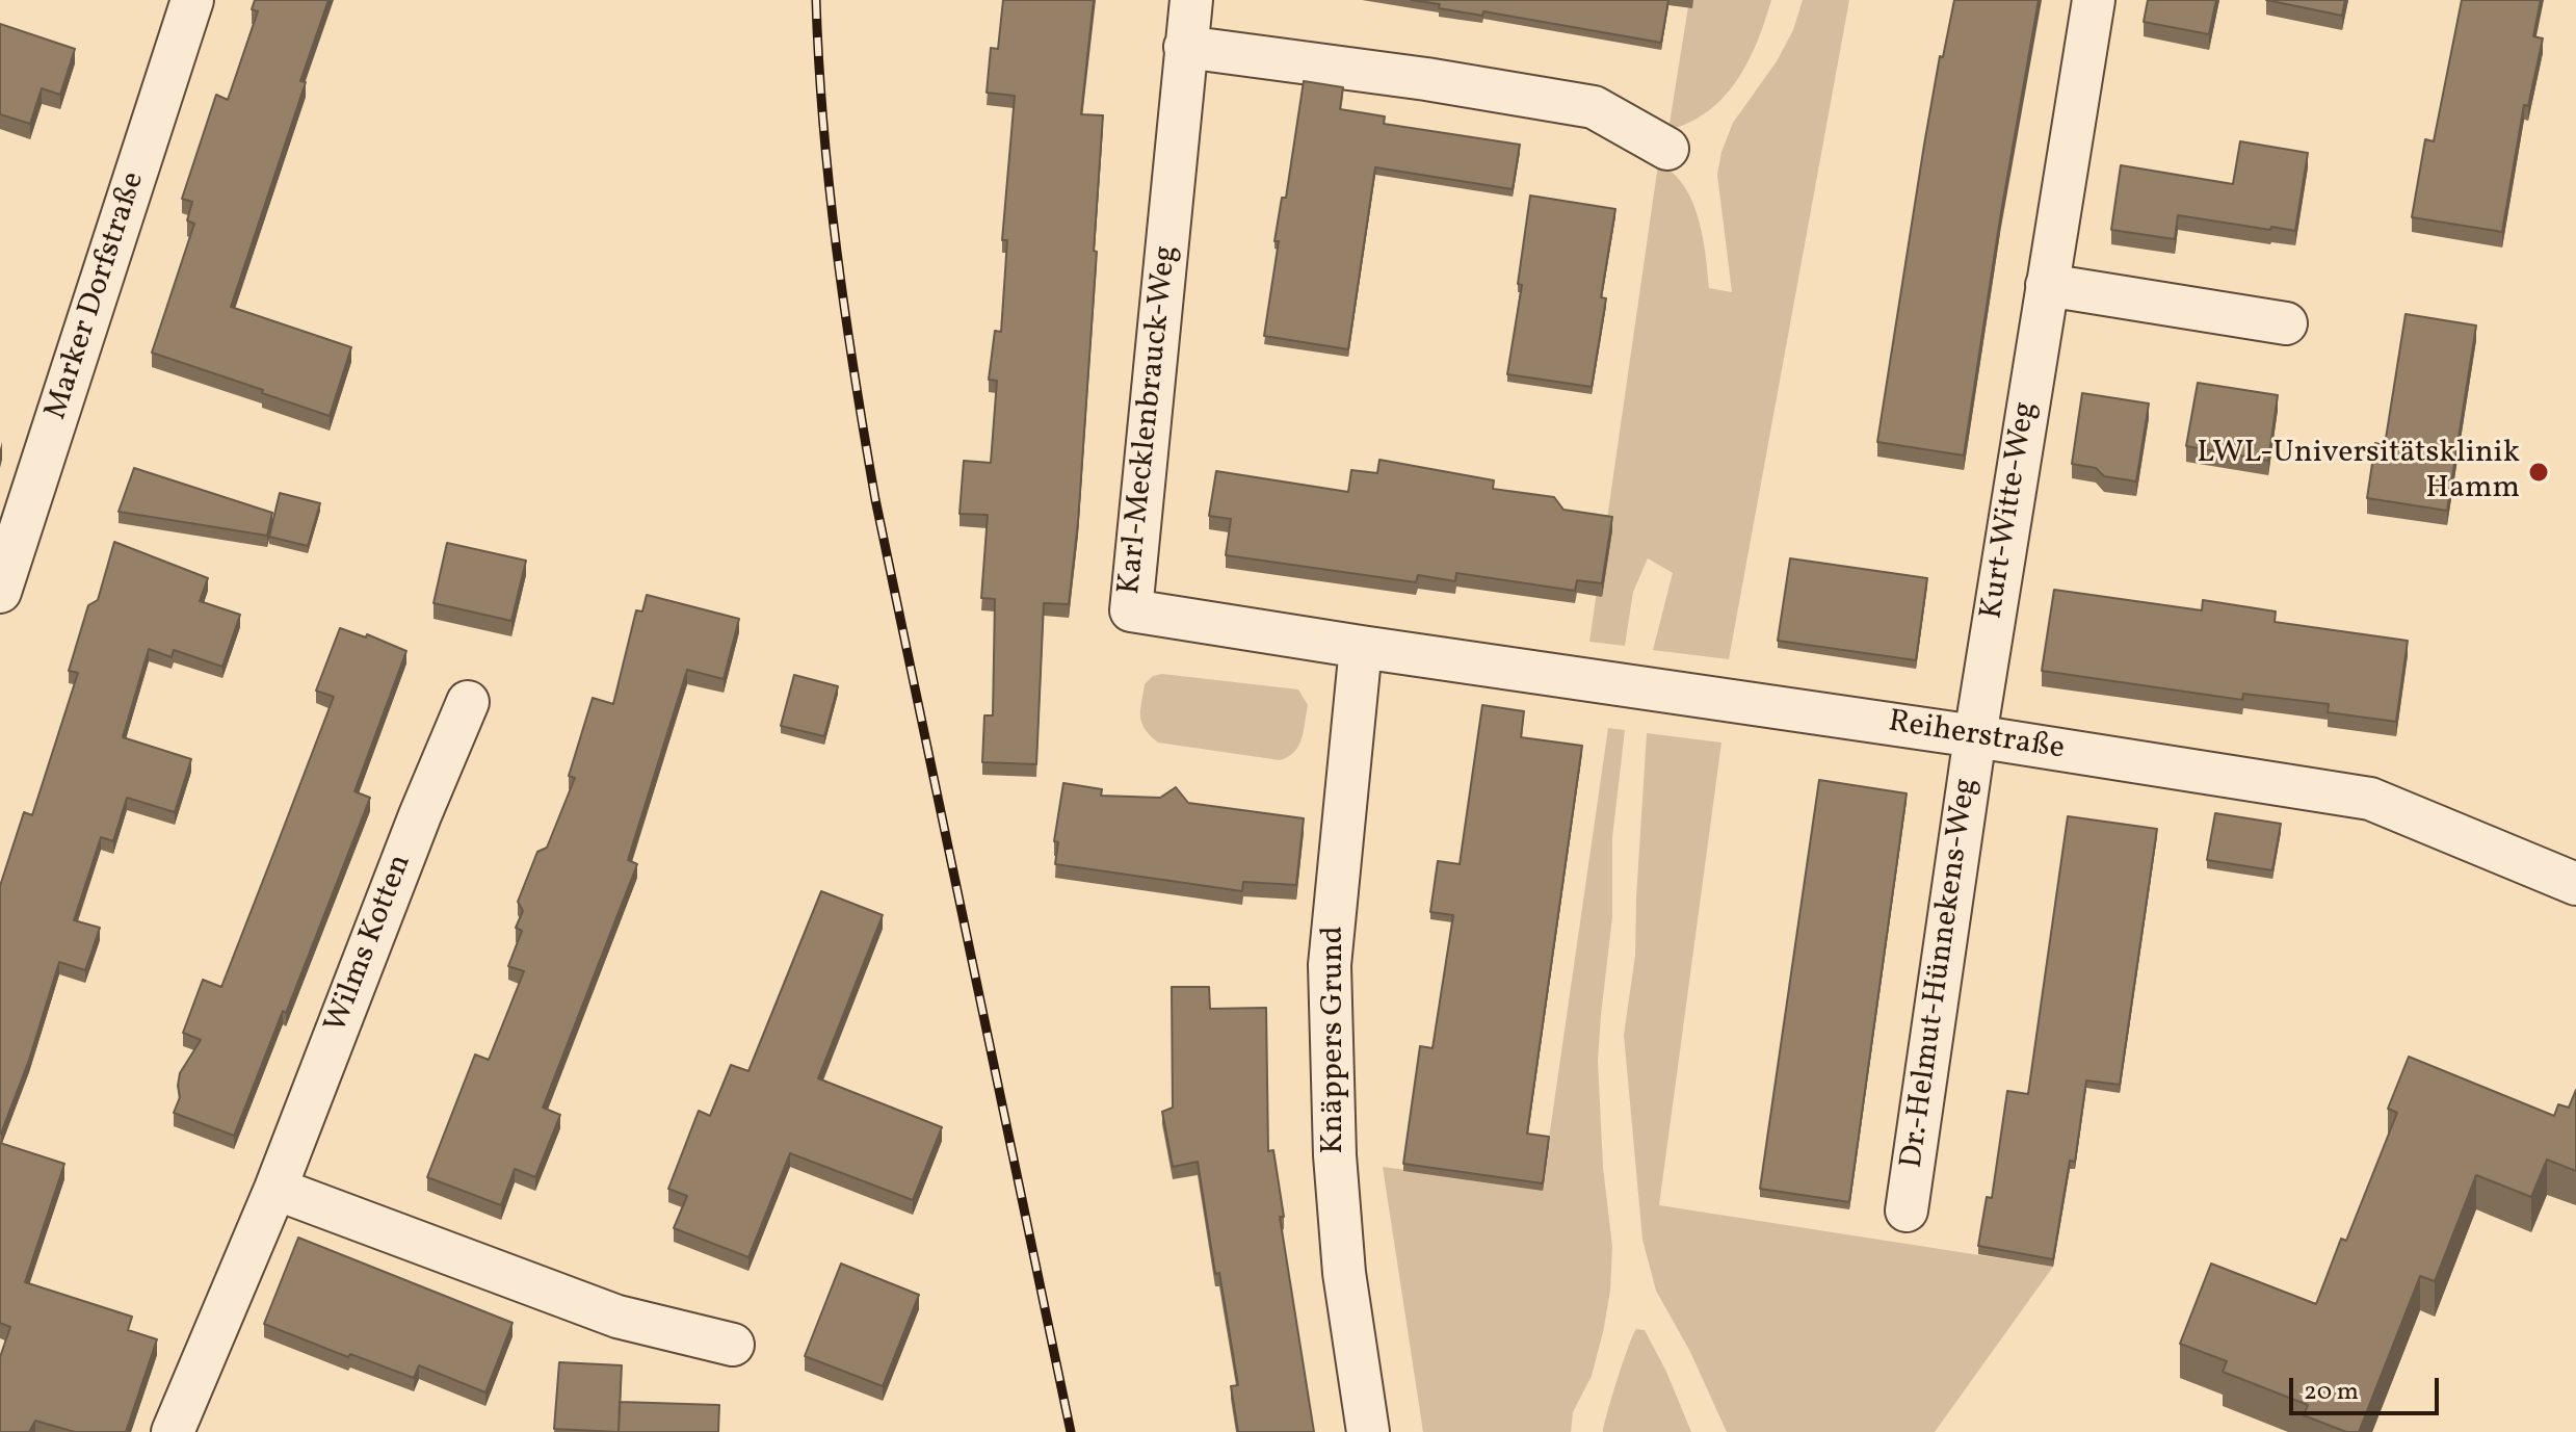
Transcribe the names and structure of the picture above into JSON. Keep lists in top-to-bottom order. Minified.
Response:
{"streets":{"street":["Marker Dorfstraße","Karl-Mecklenbrauck-Weg","Kurt-Witte-Weg","Reiherstraße","Wilms Kotten","Dr.-Helmut-Hünnekens-Weg","Knäppers Grund"]},"crossings":[["Karl-Mecklenbrauck-Weg","Reiherstraße"],["Karl-Mecklenbrauck-Weg","Knäppers Grund"],["Kurt-Witte-Weg","Reiherstraße"],["Kurt-Witte-Weg","Dr.-Helmut-Hünnekens-Weg"],["Reiherstraße","Dr.-Helmut-Hünnekens-Weg"],["Reiherstraße","Knäppers Grund"]],"places":["LWL-Universitätsklinik Hamm"],"scale_bar":"20 m"}
